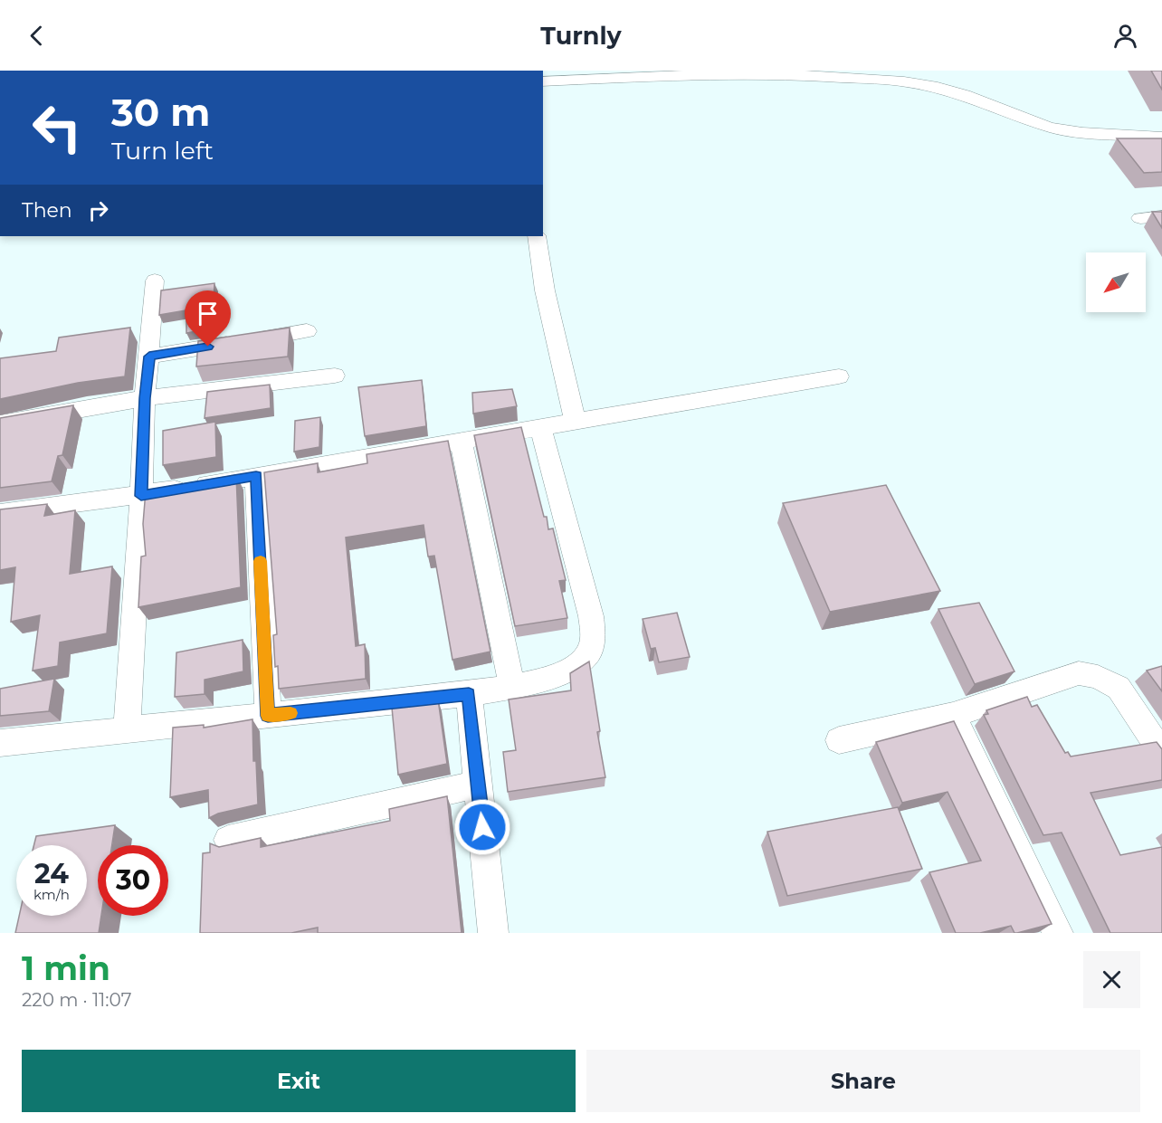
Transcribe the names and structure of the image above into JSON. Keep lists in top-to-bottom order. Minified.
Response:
{"north":"bottom left","page":{"header":"Turnly","turn":["30 m","Turn left"],"then":"Then","speed":"24 km/h","limit":"30","heading":["1 min","220 m · 11:07"],"buttons":["Exit","Share"]}}
